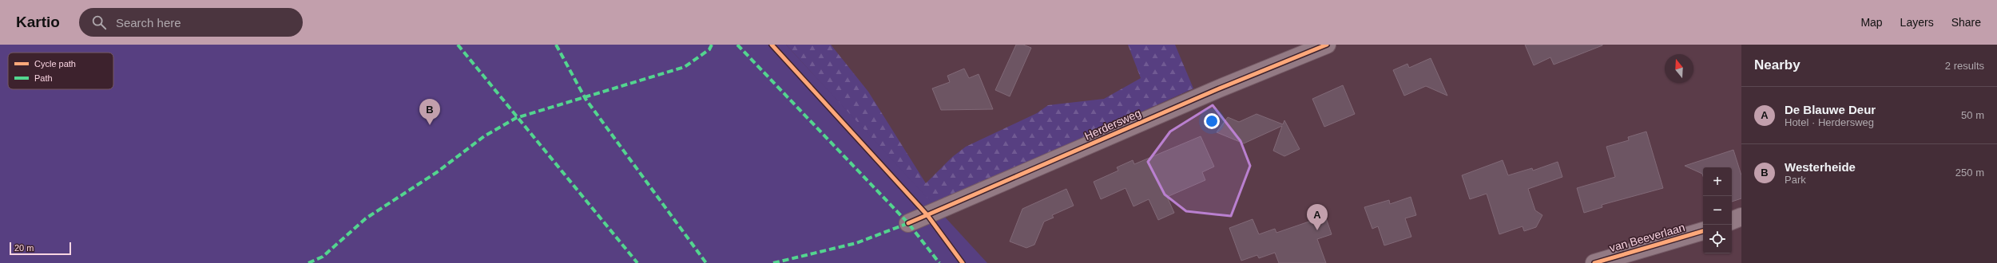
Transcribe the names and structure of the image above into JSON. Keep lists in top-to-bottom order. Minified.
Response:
{"streets":{"street":["Herdersweg","van Beeverlaan"]},"legend":["Cycle path","Path"],"scale_bar":"20 m","north":"top","page":{"header":"Kartio","search":"Search here","nav":["Map","Layers","Share"],"heading":["Nearby","2 results"],"list":[{"mark":"A","name":"De Blauwe Deur","note":"Hotel · Herdersweg","value":"50 m"},{"mark":"B","name":"Westerheide","note":"Park","value":"250 m"}],"pins":["B","A"],"map_buttons":["+","−"],"scale":"20 m"}}
